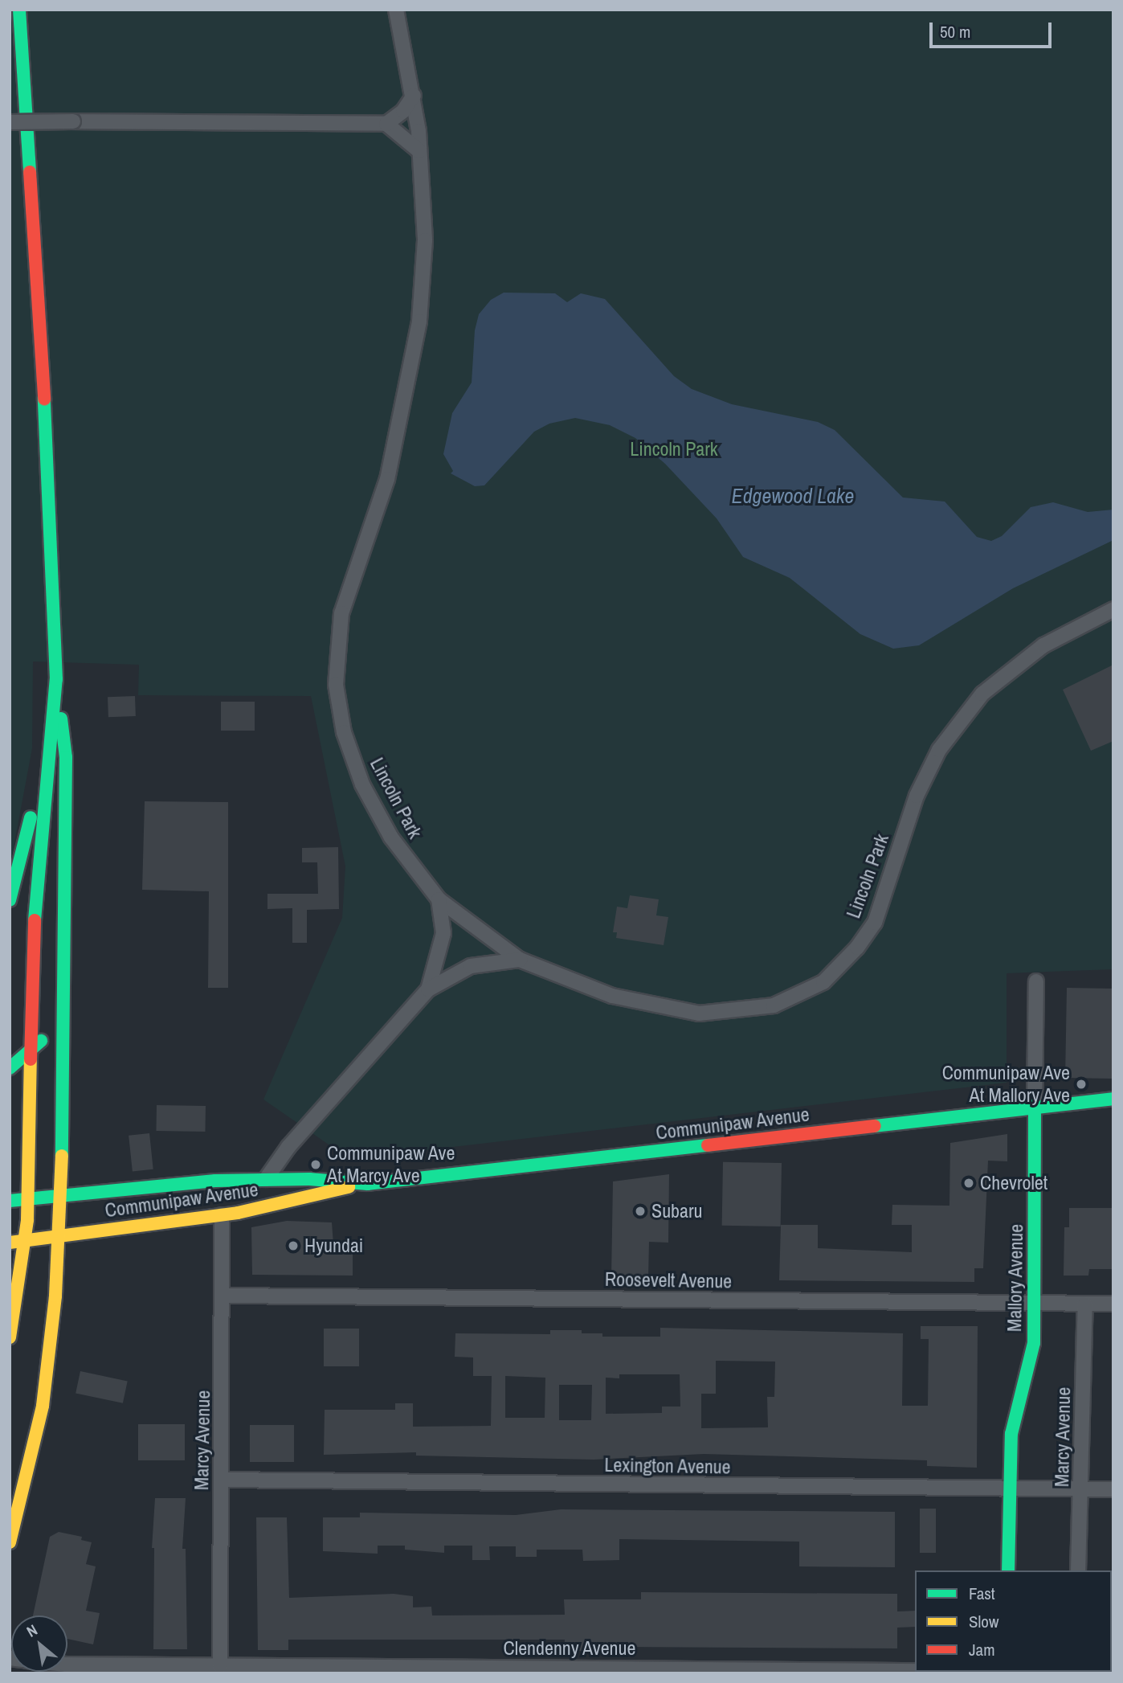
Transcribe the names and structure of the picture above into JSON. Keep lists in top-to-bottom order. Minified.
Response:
{"streets":{"main road":["Communipaw Avenue","Mallory Avenue"],"street":["Lincoln Park","Roosevelt Avenue","Marcy Avenue","Lexington Avenue","Clendenny Avenue"]},"crossings":[["Lincoln Park","Communipaw Avenue"],["Communipaw Avenue","Mallory Avenue"],["Communipaw Avenue","Marcy Avenue"],["Mallory Avenue","Roosevelt Avenue"],["Mallory Avenue","Lexington Avenue"],["Roosevelt Avenue","Marcy Avenue"],["Marcy Avenue","Lexington Avenue"],["Marcy Avenue","Clendenny Avenue"]],"water":["Edgewood Lake"],"parks":["Lincoln Park"],"places":["Communipaw Ave At Mallory Ave","Communipaw Ave At Marcy Ave","Chevrolet","Subaru","Hyundai"],"legend":["Fast","Slow","Jam"],"scale_bar":"50 m","north":"top left"}
